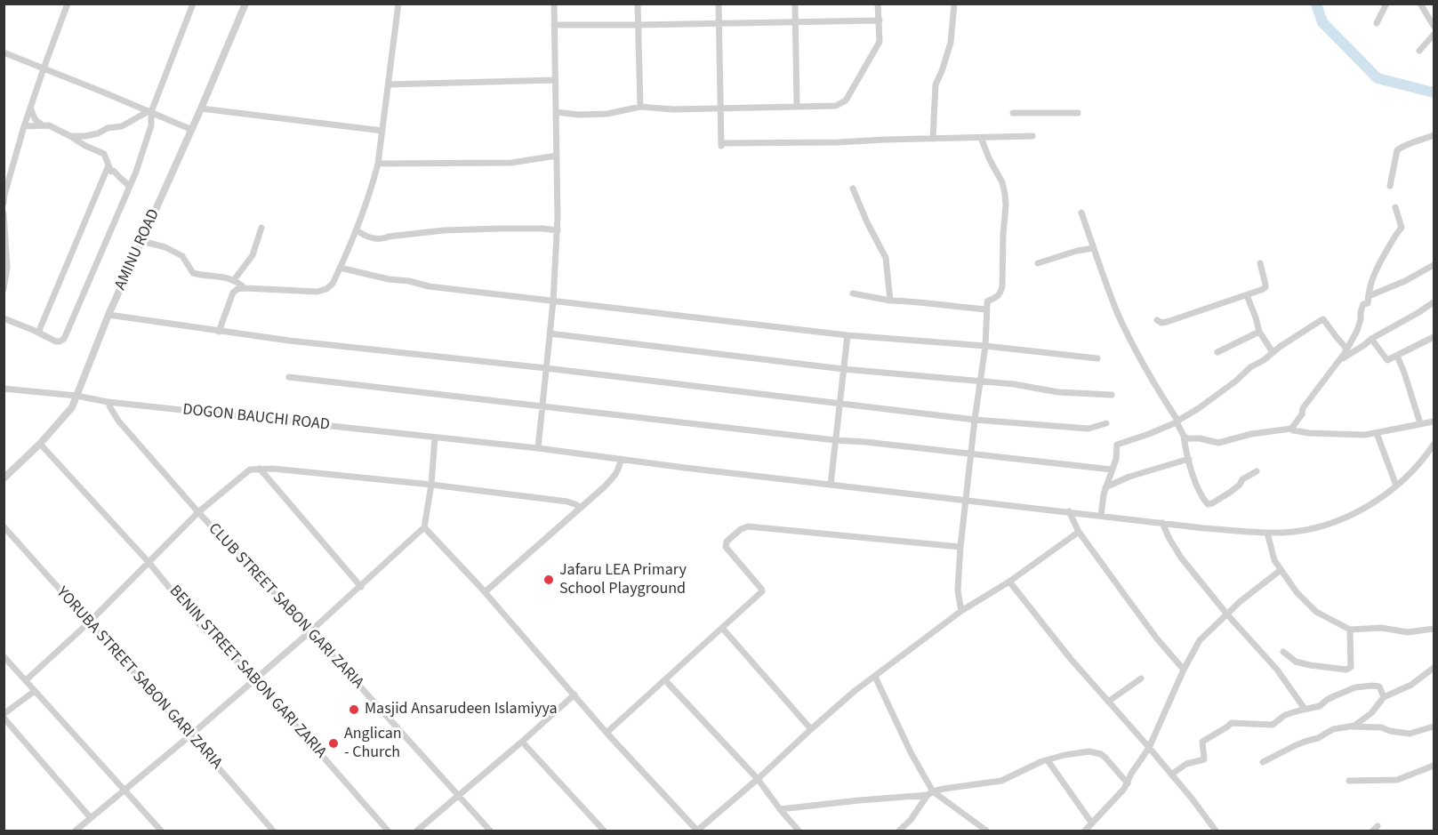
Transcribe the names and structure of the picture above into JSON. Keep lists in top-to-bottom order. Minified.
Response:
{"streets":{"street":["AMINU ROAD","DOGON BAUCHI ROAD","CLUB STREET SABON GARI ZARIA","BENIN STREET SABON GARI ZARIA","YORUBA STREET SABON GARI ZARIA"]},"crossings":[["AMINU ROAD","DOGON BAUCHI ROAD"],["AMINU ROAD","BENIN STREET SABON GARI ZARIA"],["DOGON BAUCHI ROAD","CLUB STREET SABON GARI ZARIA"]],"places":["Jafaru LEA Primary School Playground","Masjid Ansarudeen Islamiyya","Anglican - Church"]}
